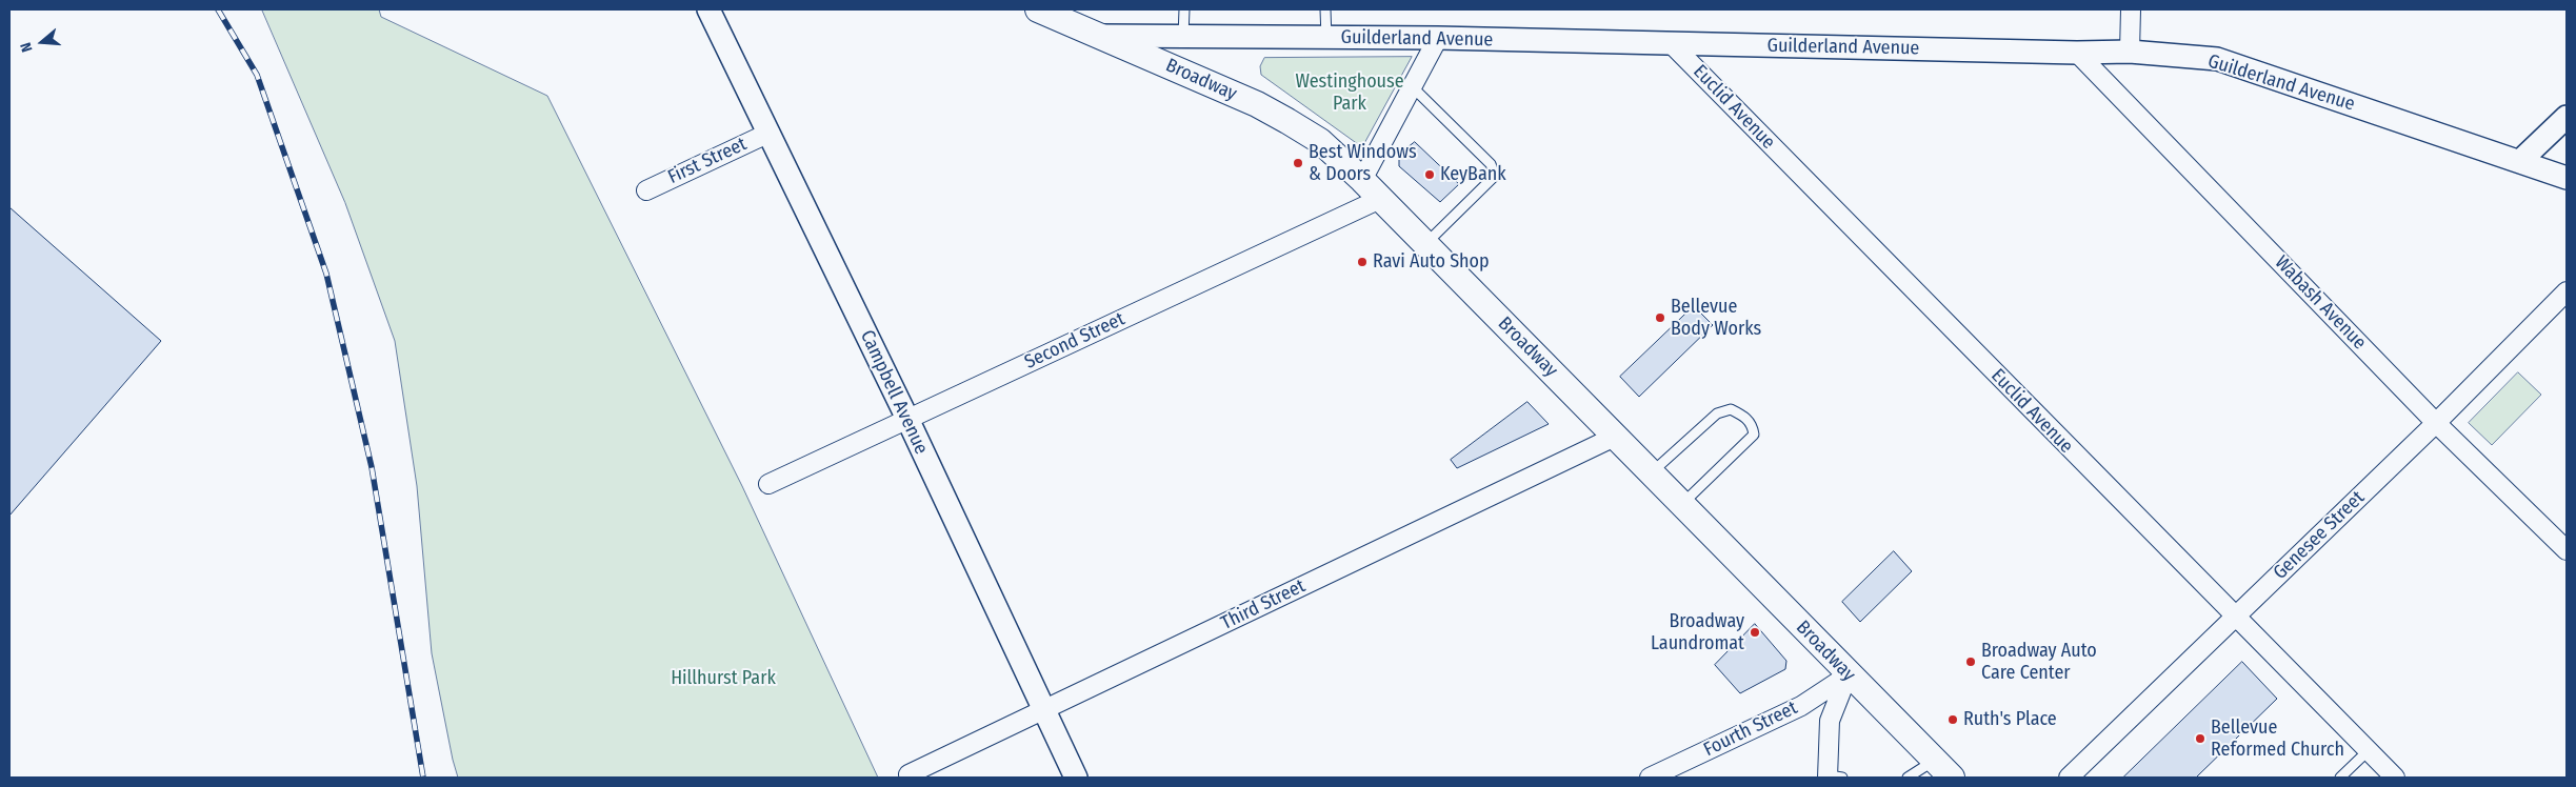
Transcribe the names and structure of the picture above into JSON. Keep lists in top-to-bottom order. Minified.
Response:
{"streets":{"main road":["Broadway"],"street":["Guilderland Avenue","Euclid Avenue","First Street","Wabash Avenue","Second Street","Campbell Avenue","Genesee Street","Third Street","Fourth Street"]},"crossings":[["Guilderland Avenue","Broadway"],["Guilderland Avenue","Euclid Avenue"],["Guilderland Avenue","Wabash Avenue"],["Broadway","Second Street"],["Broadway","Third Street"],["Broadway","Fourth Street"],["Euclid Avenue","Genesee Street"],["First Street","Campbell Avenue"],["Wabash Avenue","Genesee Street"],["Second Street","Campbell Avenue"],["Campbell Avenue","Third Street"]],"parks":["Westinghouse Park","Hillhurst Park"],"places":["Best Windows & Doors","KeyBank","Ravi Auto Shop","Bellevue Body Works","Broadway Laundromat","Broadway Auto Care Center","Ruth's Place","Bellevue Reformed Church"],"north":"left"}
